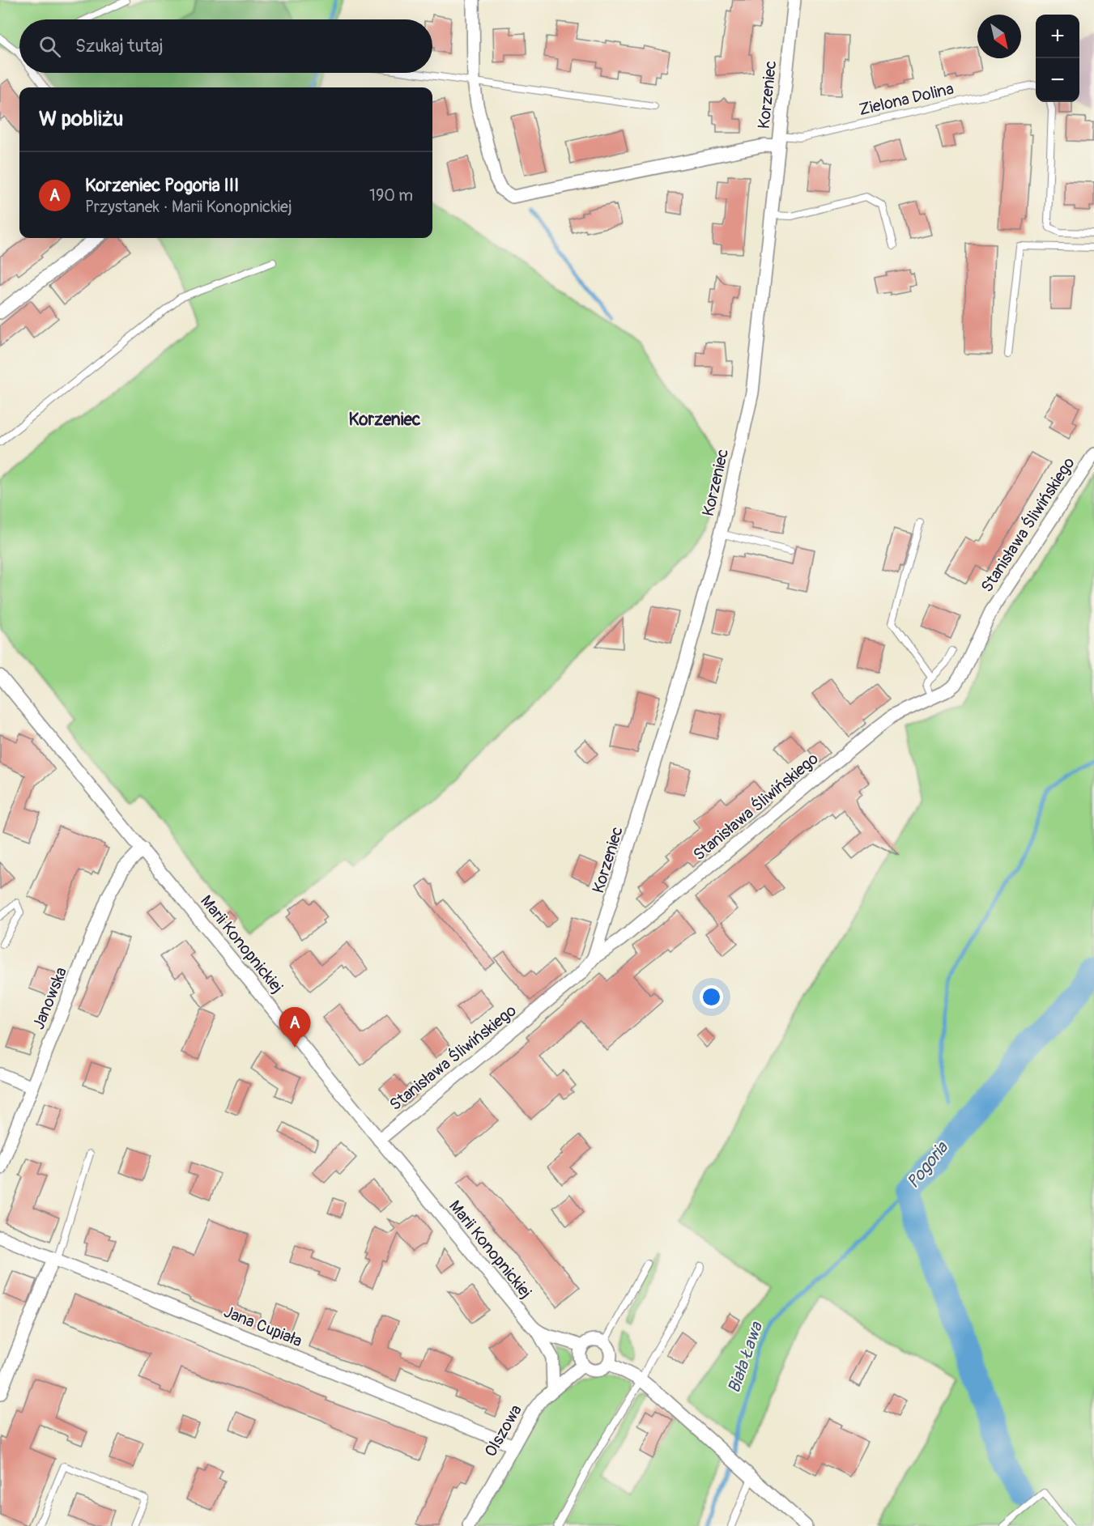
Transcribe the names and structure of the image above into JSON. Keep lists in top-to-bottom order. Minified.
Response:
{"streets":{"street":["Korzeniec","Stanisława Śliwińskiego","Marii Konopnickiej","Janowska","Jana Cupiała","Olszowa"],"lane":["Zielona Dolina"]},"crossings":[["Korzeniec","Zielona Dolina"],["Korzeniec","Stanisława Śliwińskiego"],["Stanisława Śliwińskiego","Marii Konopnickiej"],["Marii Konopnickiej","Janowska"],["Marii Konopnickiej","Olszowa"],["Jana Cupiała","Olszowa"]],"districts":["Korzeniec"],"water":["Pogoria","Biała Ława"],"north":"bottom right","page":{"map_buttons":["+","−"],"search":"Szukaj tutaj","heading":"W pobliżu","list":[{"mark":"A","name":"Korzeniec Pogoria III","note":"Przystanek · Marii Konopnickiej","value":"190 m"}],"pins":"A"}}
